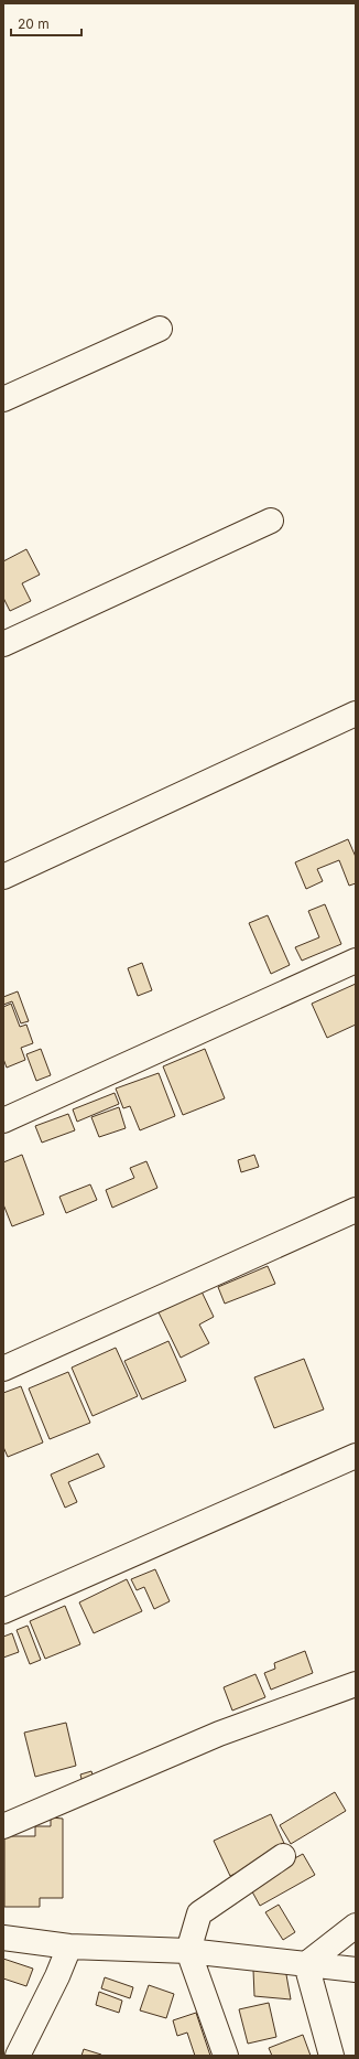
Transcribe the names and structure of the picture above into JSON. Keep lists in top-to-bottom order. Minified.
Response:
{"scale_bar":"20 m"}
